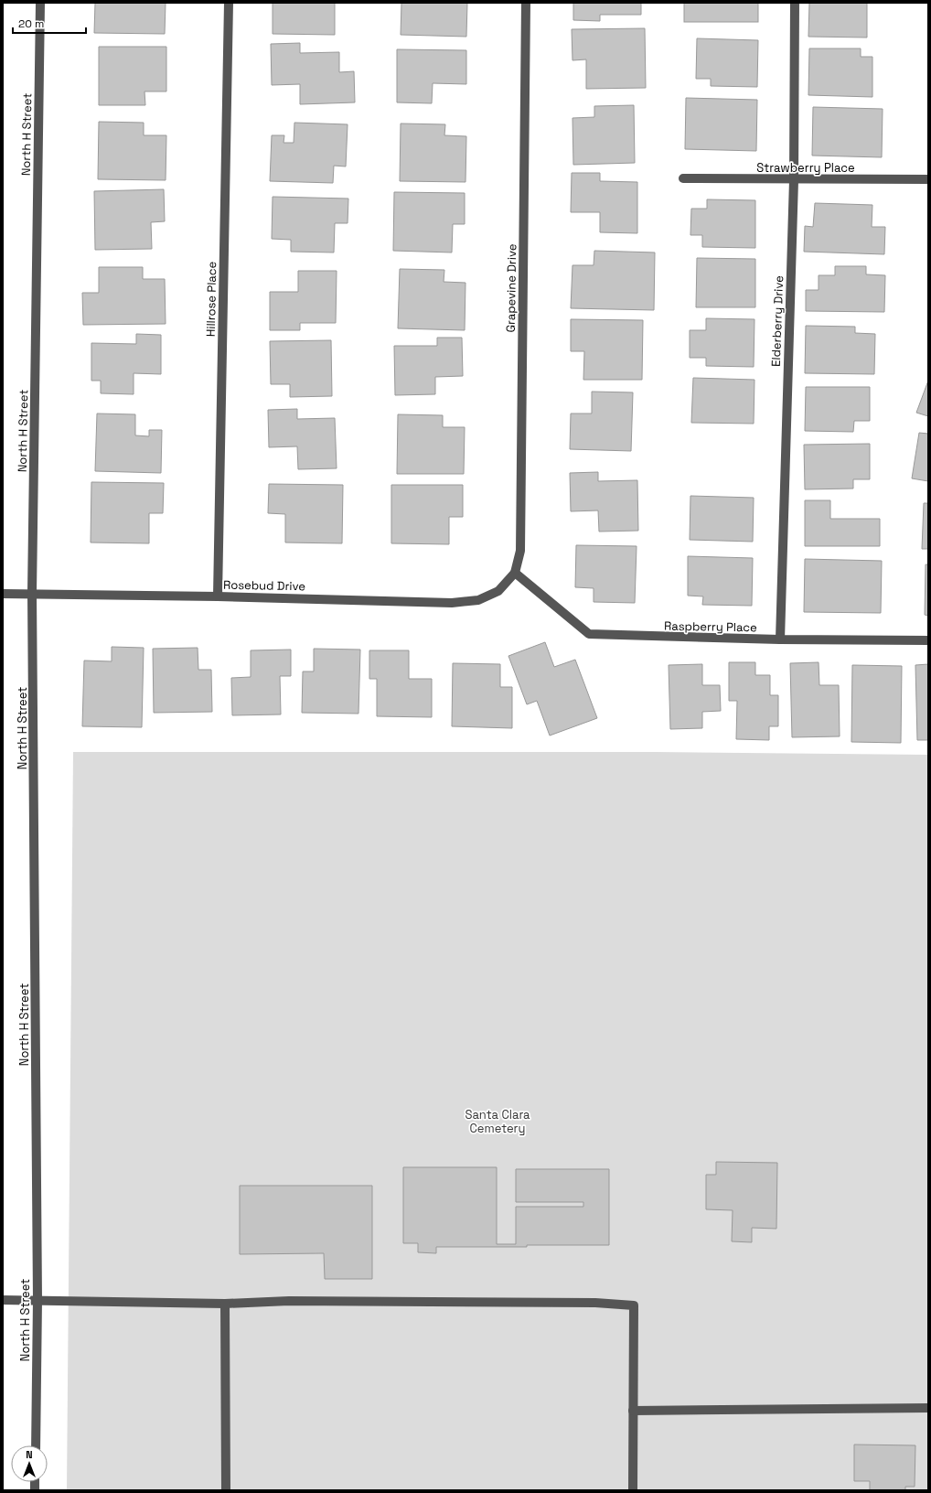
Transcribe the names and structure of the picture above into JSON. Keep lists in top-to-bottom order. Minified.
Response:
{"streets":{"street":["North H Street","Strawberry Place","Grapevine Drive","Hillrose Place","Elderberry Drive","Rosebud Drive","Raspberry Place"]},"crossings":[["North H Street","Rosebud Drive"],["Strawberry Place","Elderberry Drive"],["Grapevine Drive","Rosebud Drive"],["Grapevine Drive","Raspberry Place"],["Hillrose Place","Rosebud Drive"],["Elderberry Drive","Raspberry Place"],["Rosebud Drive","Raspberry Place"]],"parks":["Santa Clara Cemetery"],"scale_bar":"20 m","north":"top"}
